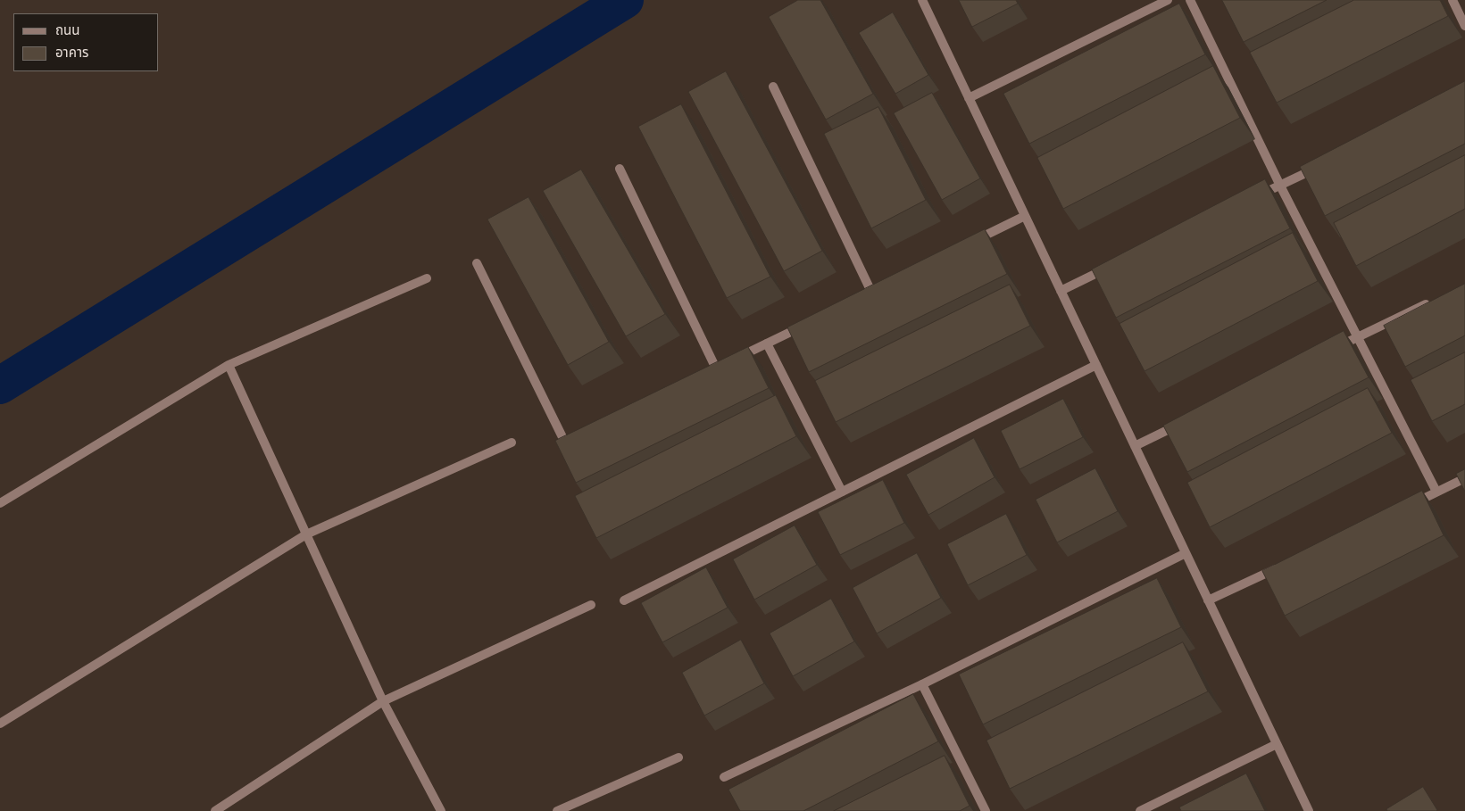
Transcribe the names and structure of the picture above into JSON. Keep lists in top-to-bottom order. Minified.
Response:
{"legend":["ถนน","อาคาร"]}
